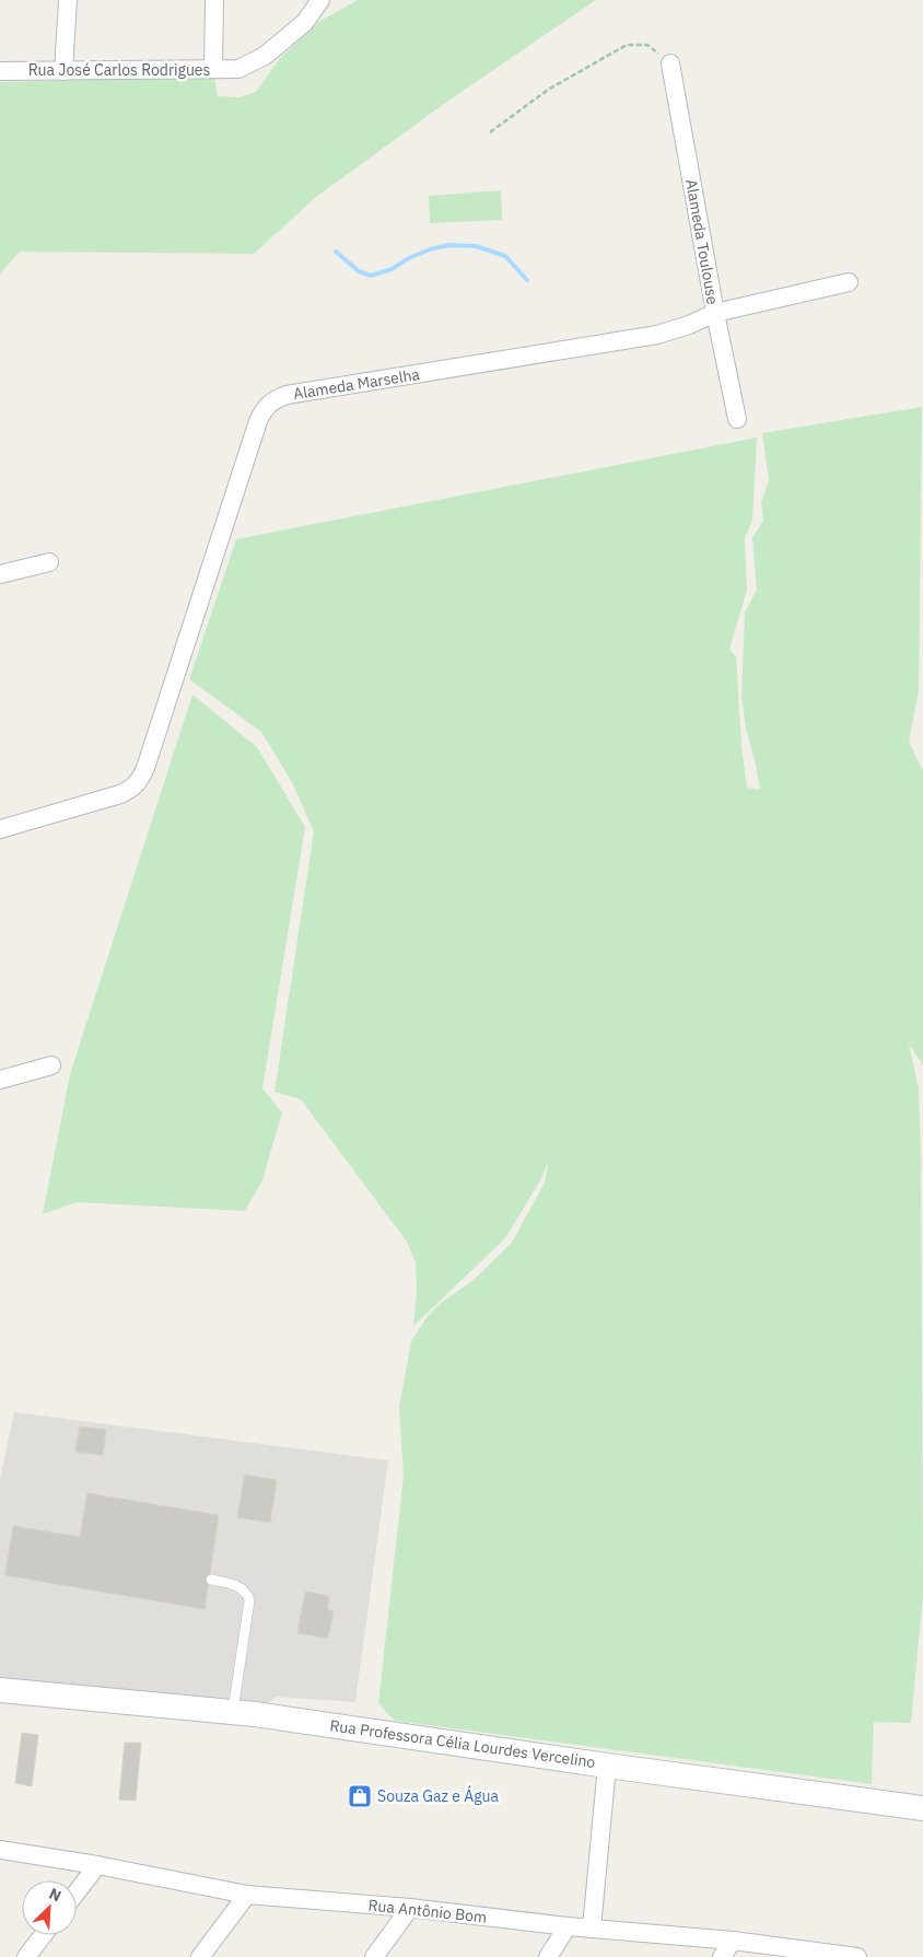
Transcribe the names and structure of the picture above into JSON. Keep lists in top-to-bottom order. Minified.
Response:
{"streets":{"main road":["Rua Professora Célia Lourdes Vercelino"],"street":["Rua José Carlos Rodrigues","Alameda Toulouse","Alameda Marselha","Rua Antônio Bom"]},"crossings":[["Alameda Toulouse","Alameda Marselha"]],"places":{"shop":["Souza Gaz e Água"]},"north":"top right"}
